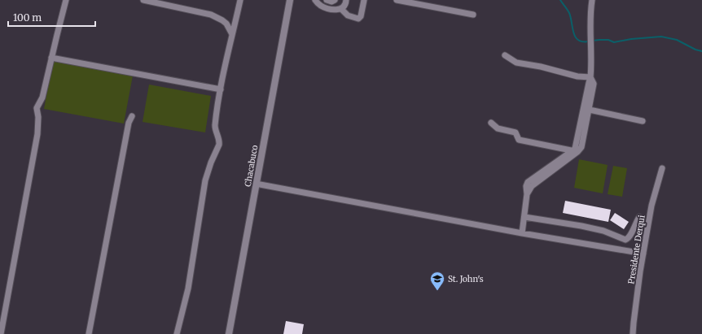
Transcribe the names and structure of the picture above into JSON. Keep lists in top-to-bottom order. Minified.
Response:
{"streets":{"street":["Chacabuco","Presidente Derqui"]},"places":{"school or university":["St. John's"]},"scale_bar":"100 m"}
